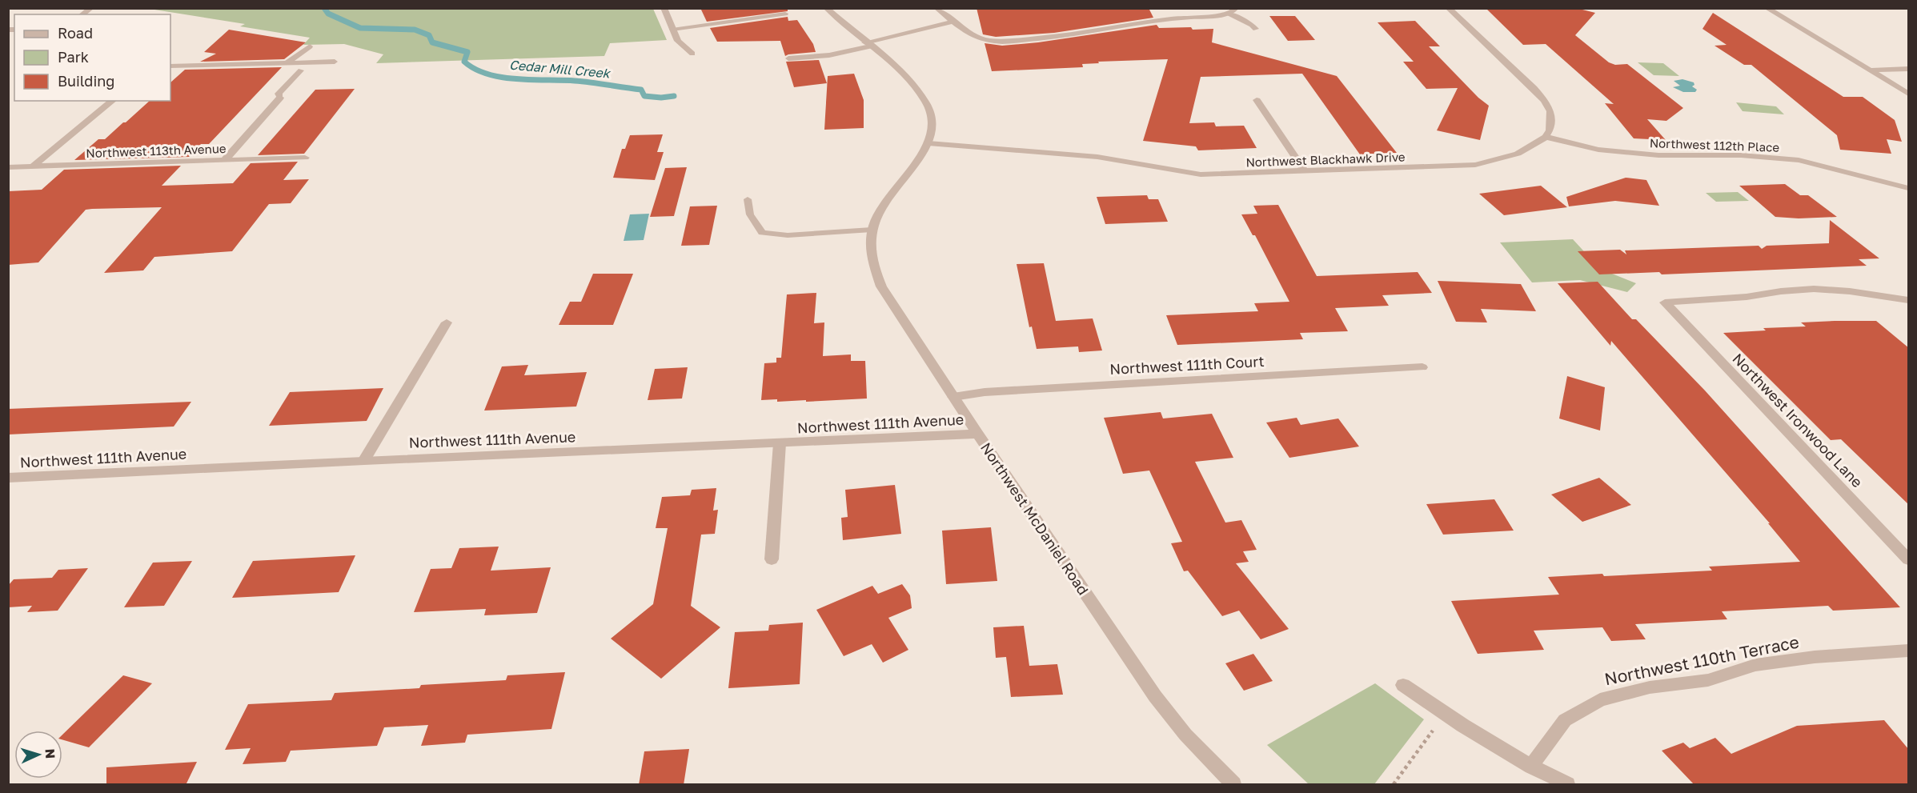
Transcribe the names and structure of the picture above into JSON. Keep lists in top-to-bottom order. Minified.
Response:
{"streets":{"street":["Northwest 112th Place","Northwest 113th Avenue","Northwest Blackhawk Drive","Northwest 111th Court","Northwest Ironwood Lane","Northwest 111th Avenue","Northwest McDaniel Road","Northwest 110th Terrace"]},"crossings":[["Northwest 112th Place","Northwest Blackhawk Drive"],["Northwest Blackhawk Drive","Northwest McDaniel Road"],["Northwest 111th Court","Northwest McDaniel Road"],["Northwest 111th Avenue","Northwest McDaniel Road"]],"water":["Cedar Mill Creek"],"legend":["Road","Park","Building"],"north":"right"}
